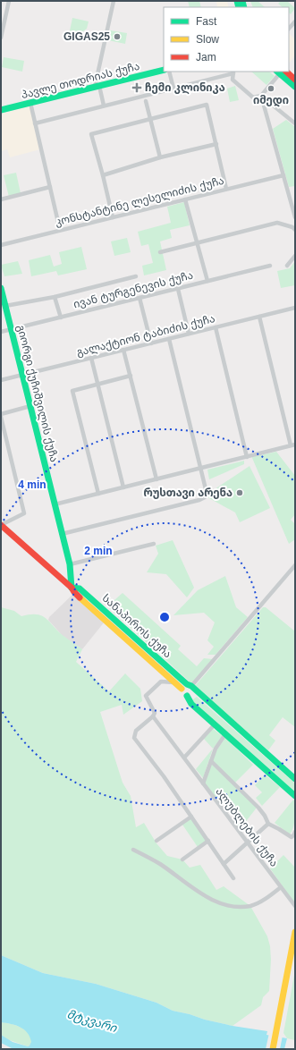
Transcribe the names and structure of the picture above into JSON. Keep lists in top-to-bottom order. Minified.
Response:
{"streets":{"main road":["პავლე თოდრიას ქუჩა","გიორგი ქუჩიშვილის ქუჩა","სანაპიროს ქუჩა"],"street":["კონსტანტინე ლესელიძის ქუჩა","ივან ტურგენევის ქუჩა","გალაქტიონ ტაბიძის ქუჩა","ალუბლების ქუჩა"]},"crossings":[["ივან ტურგენევის ქუჩა","გიორგი ქუჩიშვილის ქუჩა"],["გალაქტიონ ტაბიძის ქუჩა","გიორგი ქუჩიშვილის ქუჩა"],["გიორგი ქუჩიშვილის ქუჩა","სანაპიროს ქუჩა"],["სანაპიროს ქუჩა","ალუბლების ქუჩა"]],"water":["მტკვარი"],"places":{"other":["GIGAS25","იმედი","რუსთავი არენა"],"health":["ჩემი კლინიკა"]},"legend":["Fast","Slow","Jam"],"rings":["4 min","2 min"]}
